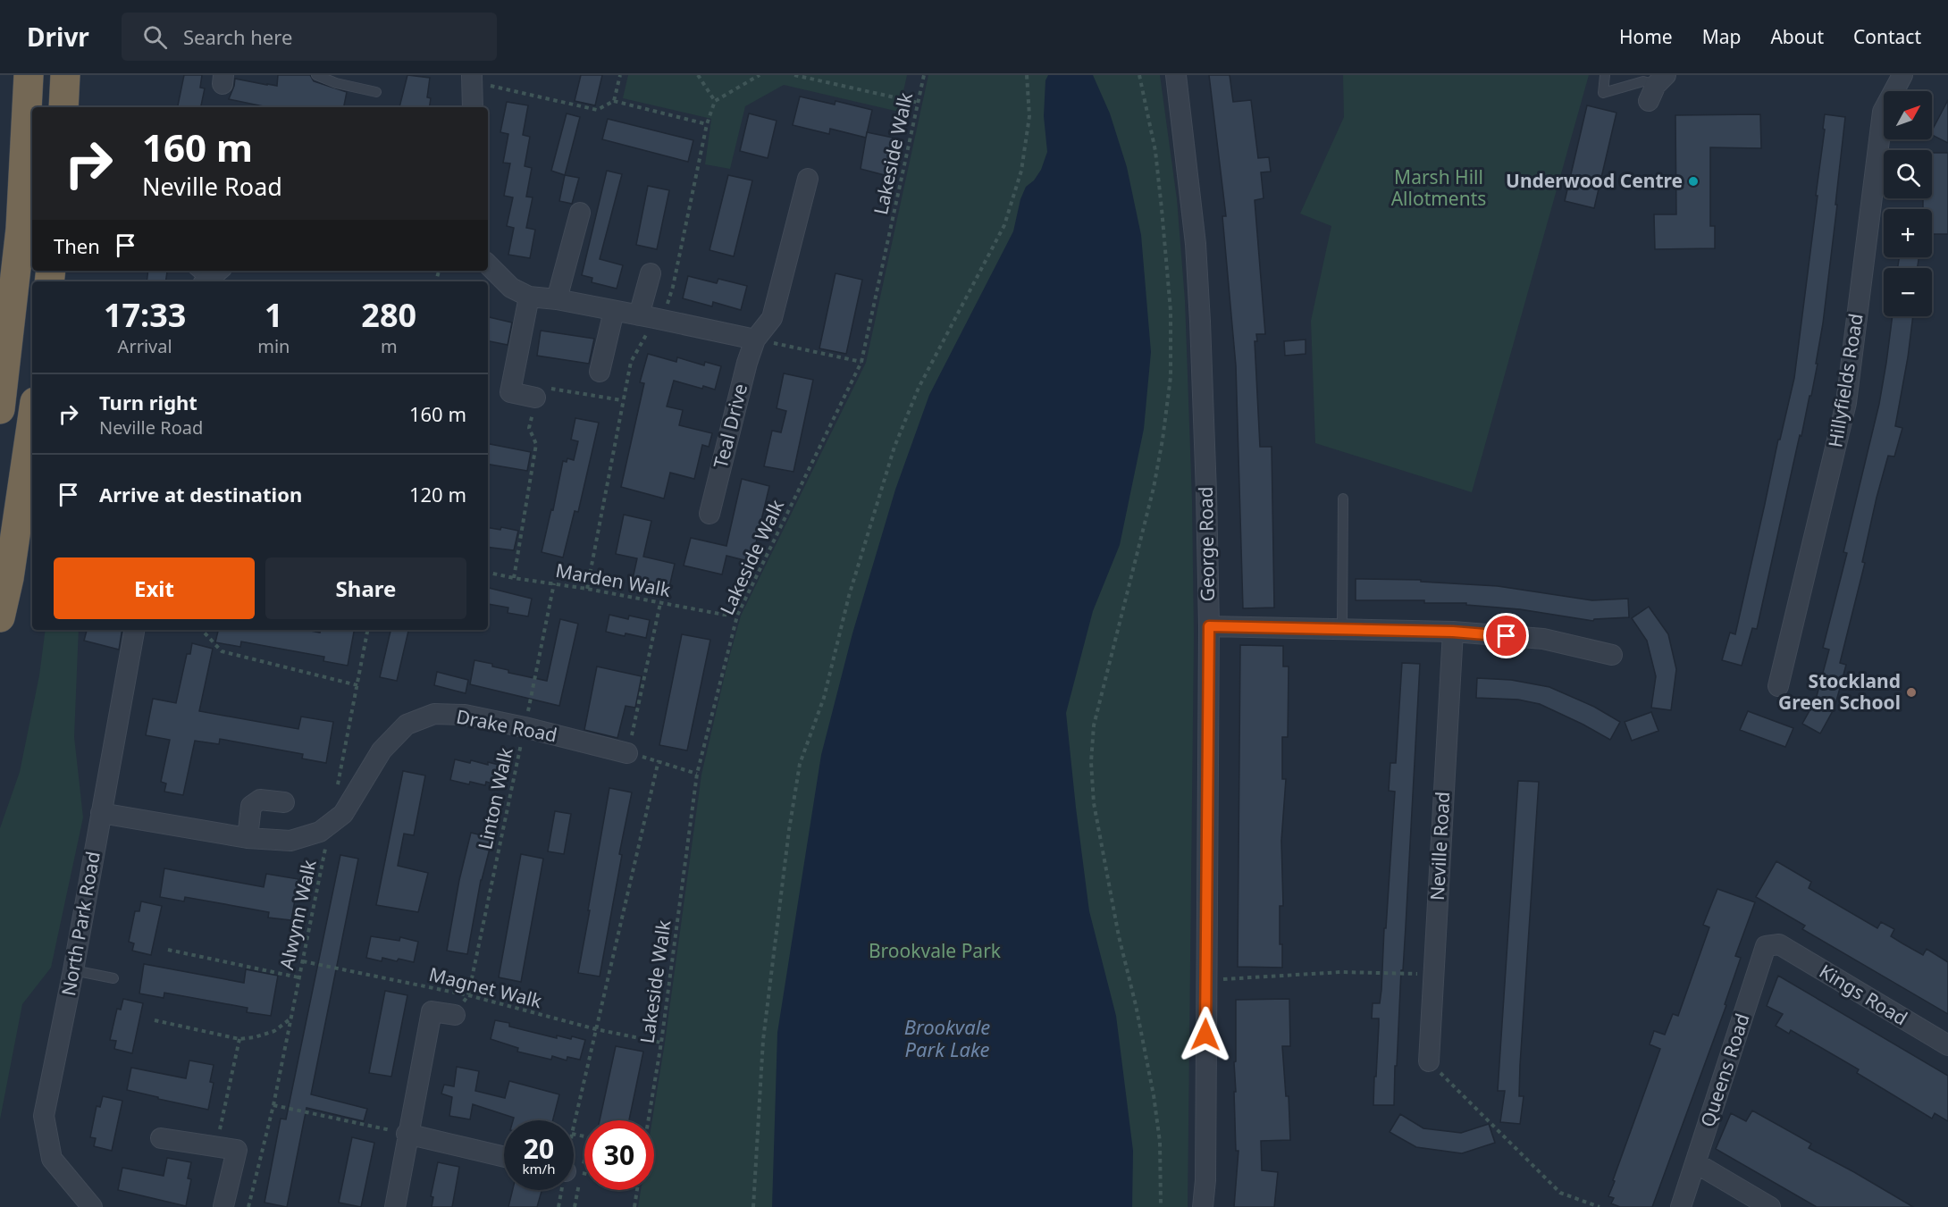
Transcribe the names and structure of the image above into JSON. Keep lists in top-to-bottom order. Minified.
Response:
{"streets":{"street":["Hillyfields Road","Teal Drive","George Road","Drake Road","Neville Road","North Park Road","Kings Road","Queens Road"],"path":["Lakeside Walk","Marden Walk","Linton Walk","Alwynn Walk","Magnet Walk"]},"crossings":[["Lakeside Walk","Marden Walk"],["Lakeside Walk","Magnet Walk"],["Marden Walk","Linton Walk"],["Drake Road","Linton Walk"],["Drake Road","Alwynn Walk"],["Drake Road","North Park Road"],["Linton Walk","Magnet Walk"],["Alwynn Walk","Magnet Walk"],["Kings Road","Queens Road"]],"water":["Brookvale Park Lake"],"parks":["Marsh Hill Allotments","Brookvale Park"],"places":["Underwood Centre","Stockland Green School"],"north":"top right","page":{"header":"Drivr","search":"Search here","nav":["Home","Map","About","Contact"],"map_buttons":["+","−"],"turn":["160 m","Neville Road"],"then":"Then","eta":["17:33","Arrival","1","min","280","m"],"list":[{"name":"Turn right","note":"Neville Road","value":"160 m"},{"name":"Arrive at destination","value":"120 m"}],"buttons":["Exit","Share"],"speed":"20 km/h","limit":"30"}}
